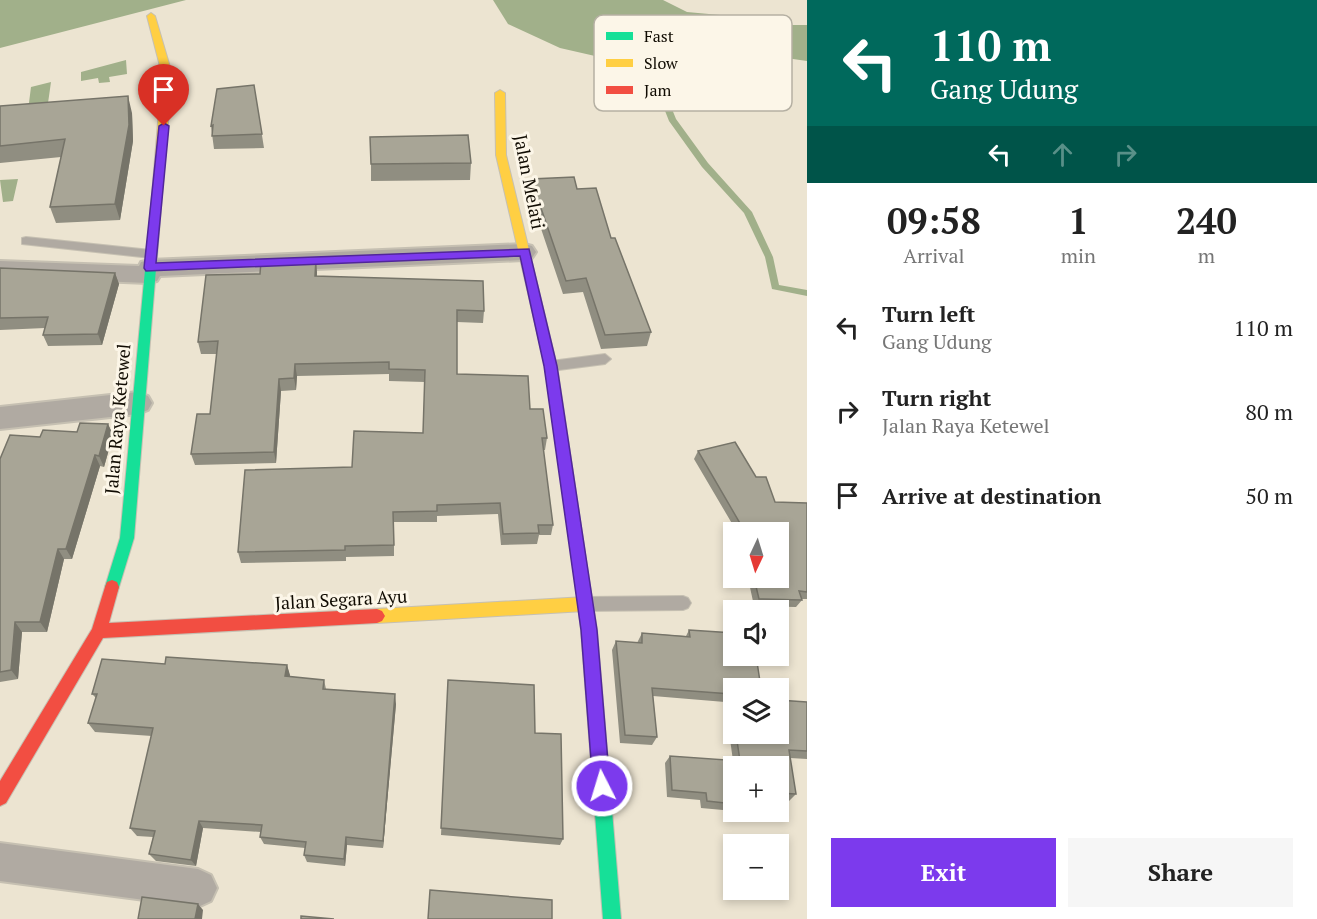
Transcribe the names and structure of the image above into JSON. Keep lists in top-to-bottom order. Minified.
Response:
{"streets":{"street":["Jalan Melati","Jalan Raya Ketewel","Jalan Segara Ayu"]},"crossings":[["Jalan Melati","Jalan Segara Ayu"],["Jalan Raya Ketewel","Jalan Segara Ayu"]],"legend":["Fast","Slow","Jam"],"north":"bottom","page":{"turn":["110 m","Gang Udung"],"eta":["09:58","Arrival","1","min","240","m"],"list":[{"name":"Turn left","note":"Gang Udung","value":"110 m"},{"name":"Turn right","note":"Jalan Raya Ketewel","value":"80 m"},{"name":"Arrive at destination","value":"50 m"}],"map_buttons":["+","−"],"buttons":["Exit","Share"]}}
